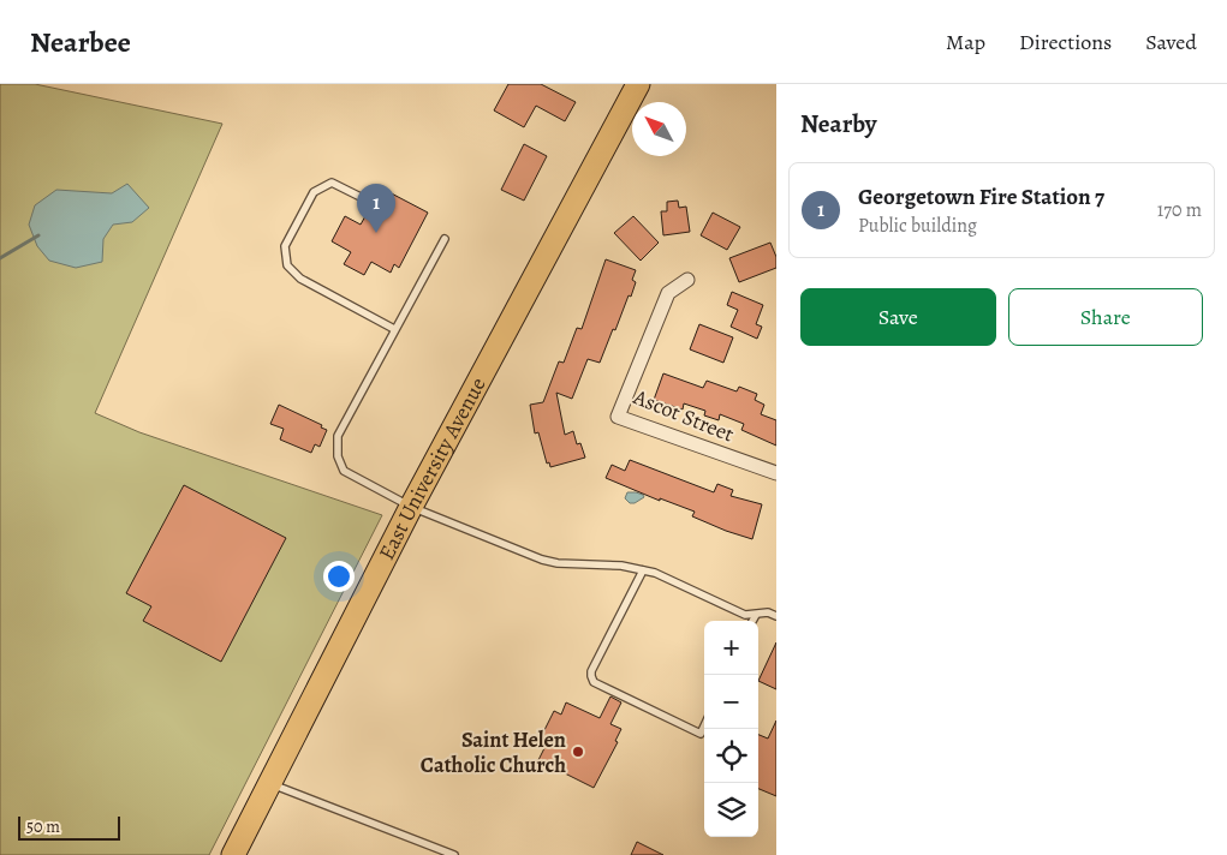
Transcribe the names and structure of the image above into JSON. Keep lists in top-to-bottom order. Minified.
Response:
{"streets":{"main road":["East University Avenue"],"street":["Ascot Street"]},"places":["Saint Helen Catholic Church"],"scale_bar":"50 m","north":"top left","page":{"header":"Nearbee","nav":["Map","Directions","Saved"],"heading":"Nearby","list":[{"mark":"1","name":"Georgetown Fire Station 7","note":"Public building","value":"170 m"}],"pins":"1","buttons":["Save","Share"],"map_buttons":["+","−"],"scale":"50 m"}}
